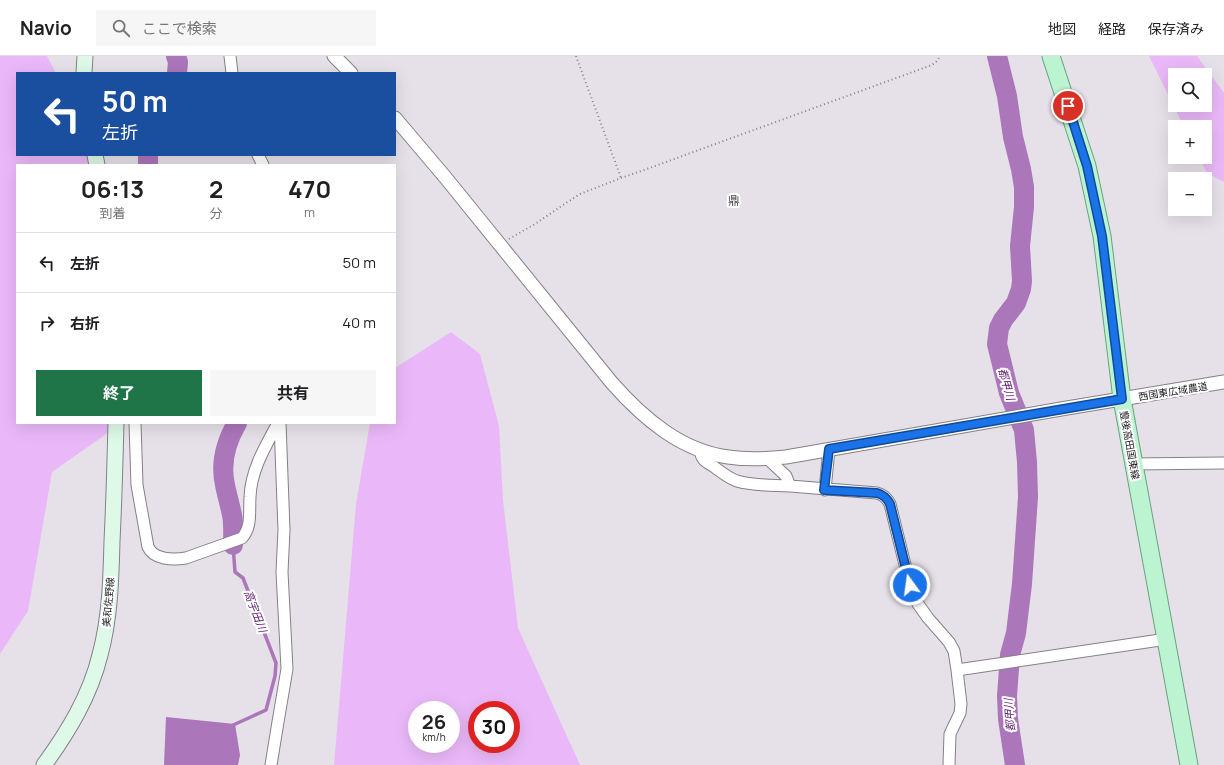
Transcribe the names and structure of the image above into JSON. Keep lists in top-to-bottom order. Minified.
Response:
{"streets":{"main road":["豊後高田国東線","美和佐野線"],"street":["西国東広域農道"]},"crossings":[["西国東広域農道","豊後高田国東線"]],"districts":["鼎"],"water":["都甲川","高宇田川"],"page":{"header":"Navio","search":"ここで検索","nav":["地図","経路","保存済み"],"map_buttons":["+","−"],"turn":["50 m","左折"],"eta":["06:13","到着","2","分","470","m"],"list":[{"name":"左折","value":"50 m"},{"name":"右折","value":"40 m"}],"buttons":["終了","共有"],"speed":"26 km/h","limit":"30"}}
